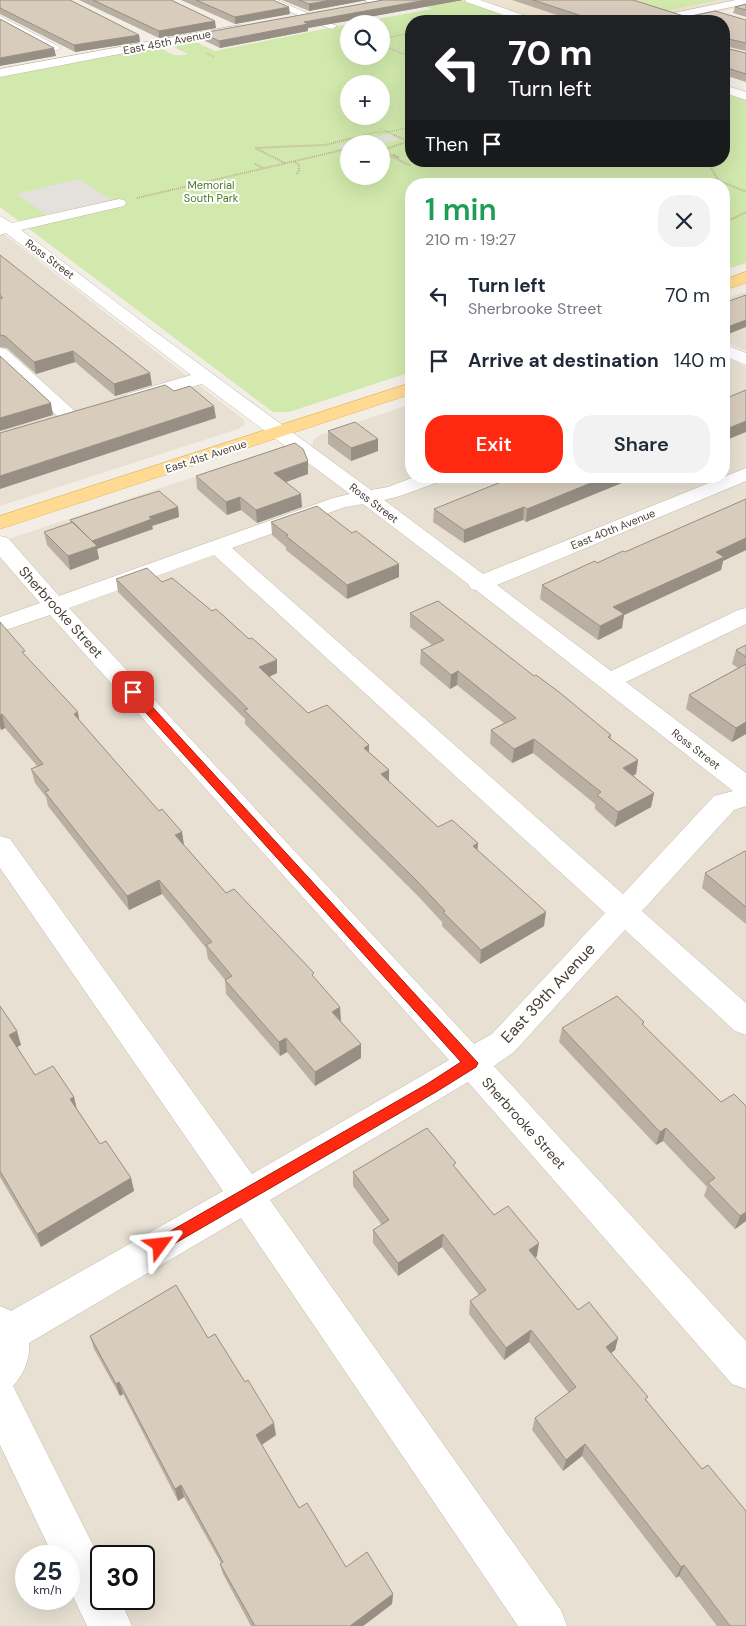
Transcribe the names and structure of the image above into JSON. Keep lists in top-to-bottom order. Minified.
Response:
{"streets":{"main road":["East 41st Avenue"],"street":["East 45th Avenue","Ross Street","East 40th Avenue","Sherbrooke Street","East 39th Avenue"]},"crossings":[["Ross Street","East 41st Avenue"],["Ross Street","East 40th Avenue"],["Sherbrooke Street","East 39th Avenue"]],"parks":["Memorial South Park"],"page":{"map_buttons":["+","−"],"turn":["70 m","Turn left"],"then":"Then","heading":["1 min","210 m · 19:27"],"list":[{"name":"Turn left","note":"Sherbrooke Street","value":"70 m"},{"name":"Arrive at destination","value":"140 m"}],"buttons":["Exit","Share"],"speed":"25 km/h","limit":"30"}}
